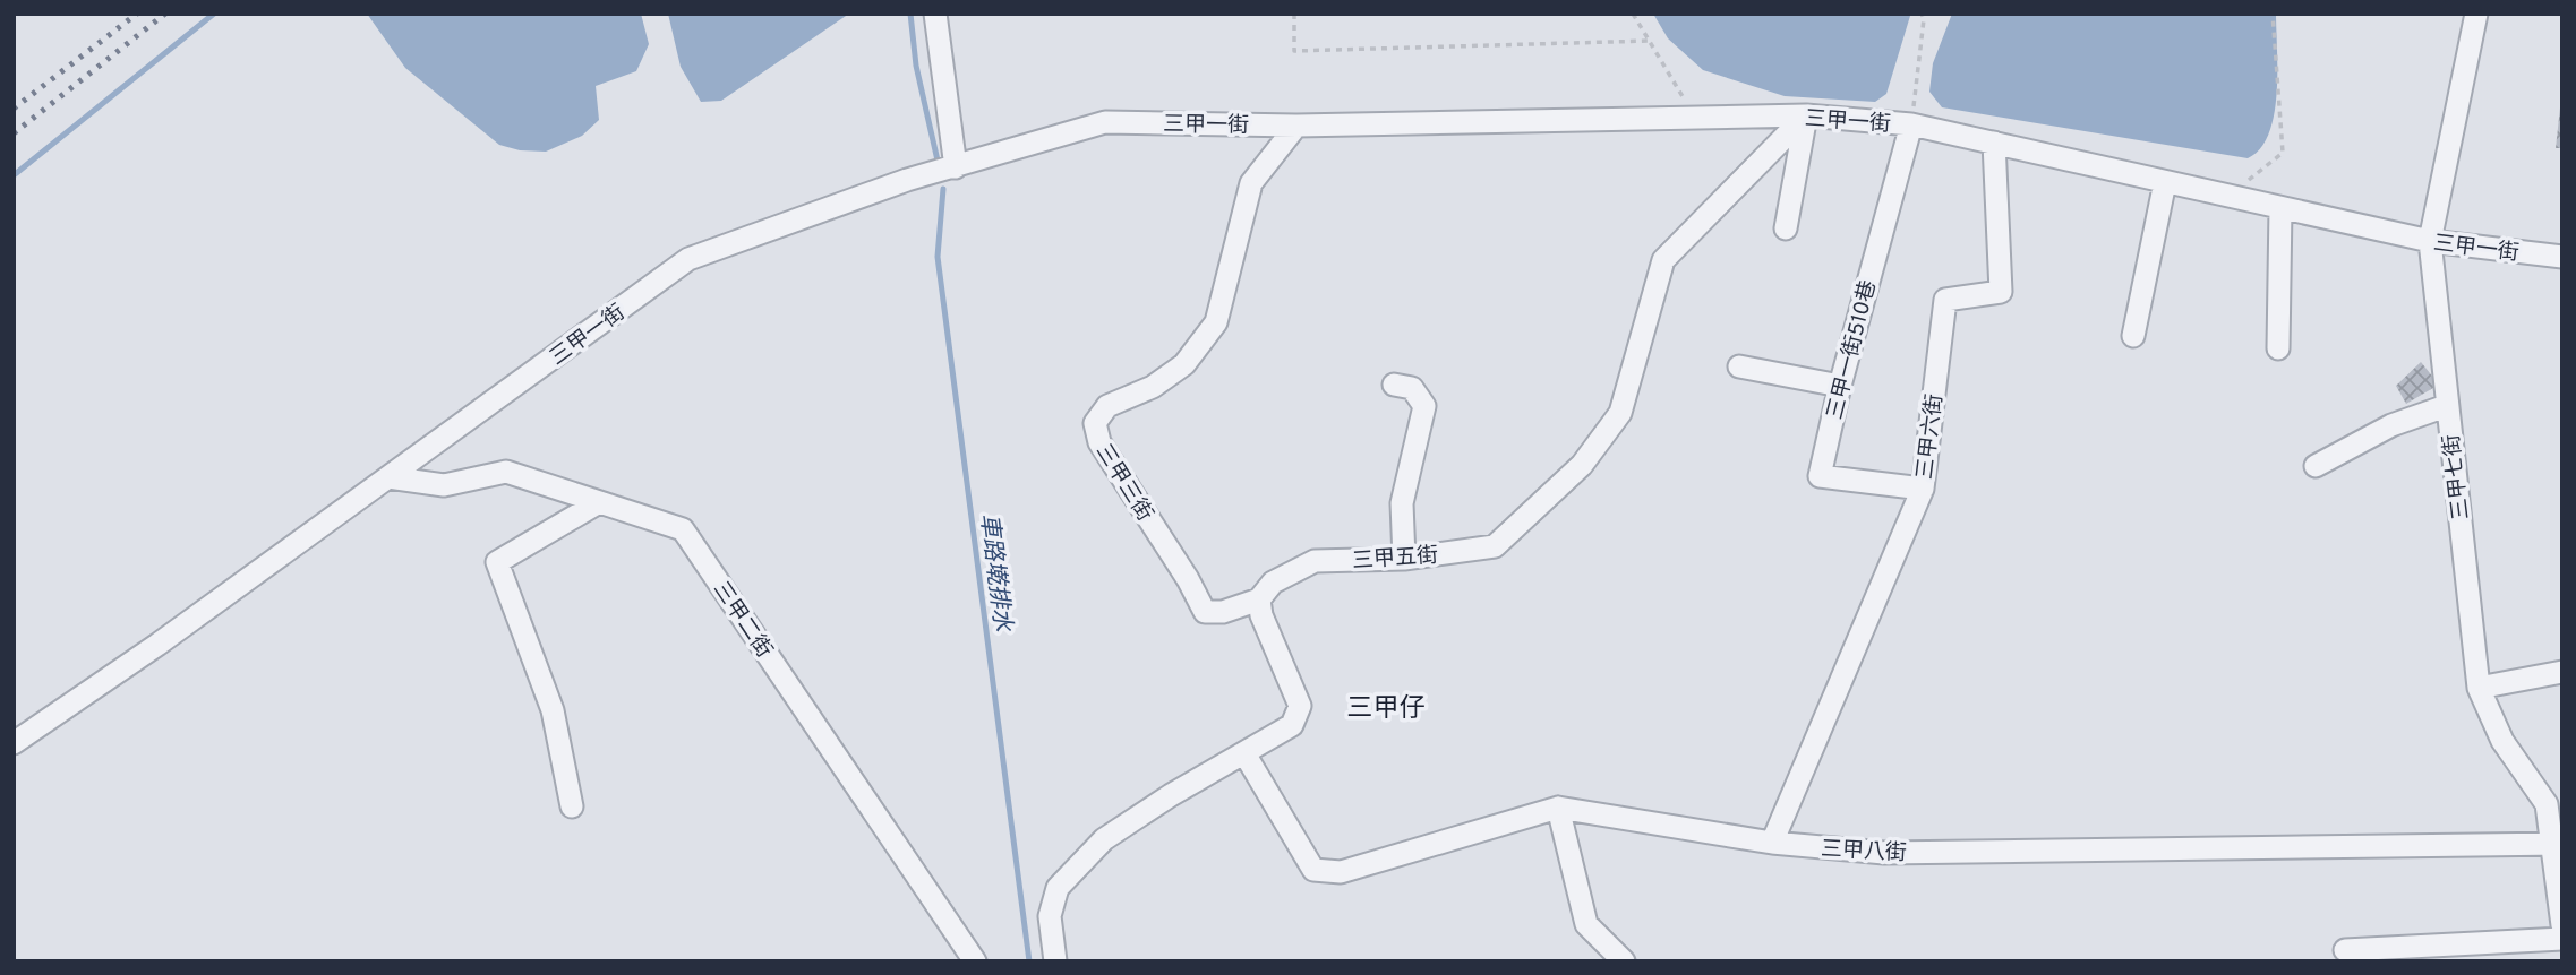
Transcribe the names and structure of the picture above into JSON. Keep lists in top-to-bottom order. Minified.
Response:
{"streets":{"street":["三甲一街","三甲一街510巷","三甲六街","三甲七街","三甲三街","三甲五街","三甲二街","三甲八街"]},"crossings":[["三甲一街","三甲一街510巷"],["三甲一街","三甲六街"],["三甲一街","三甲七街"],["三甲一街","三甲三街"],["三甲一街","三甲五街"],["三甲一街","三甲二街"],["三甲一街510巷","三甲六街"],["三甲六街","三甲八街"],["三甲七街","三甲八街"],["三甲三街","三甲五街"]],"districts":["三甲仔"],"water":["車路墘排水"]}
